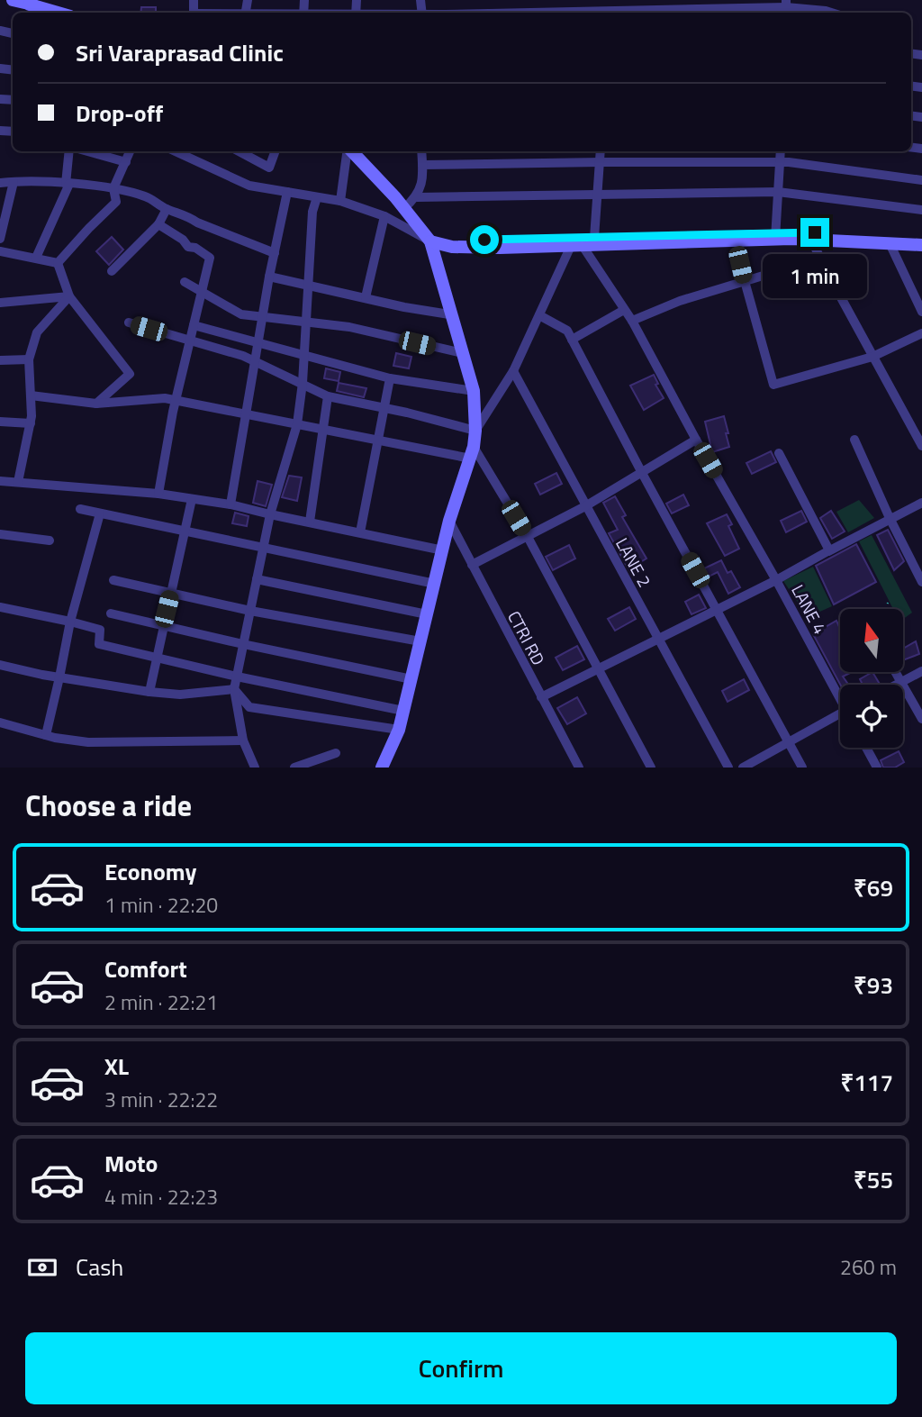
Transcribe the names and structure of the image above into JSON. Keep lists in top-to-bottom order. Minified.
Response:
{"streets":{"street":["LANE 2","LANE 4","CTRI RD"]},"north":"top","page":{"banner":["Sri Varaprasad Clinic","Drop-off"],"bubble":"1 min","heading":"Choose a ride","list":[{"name":"Economy","note":"1 min · 22:20","value":"₹69"},{"name":"Comfort","note":"2 min · 22:21","value":"₹93"},{"name":"XL","note":"3 min · 22:22","value":"₹117"},{"name":"Moto","note":"4 min · 22:23","value":"₹55"}],"pay":["Cash","260 m"],"buttons":"Confirm"}}
